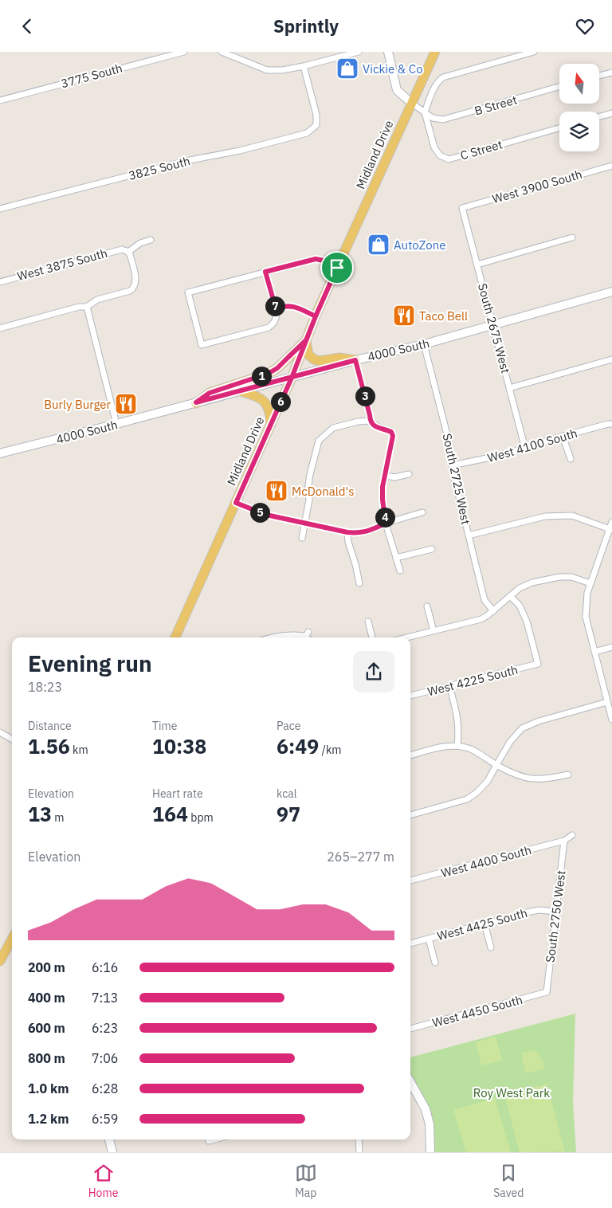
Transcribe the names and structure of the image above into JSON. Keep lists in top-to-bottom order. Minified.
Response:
{"streets":{"main road":["Midland Drive"],"street":["3775 South","B Street","C Street","3825 South","West 3900 South","West 3875 South","South 2675 West","4000 South","West 4100 South","South 2725 West","West 4225 South","West 4400 South","South 2750 West","West 4425 South","West 4450 South"]},"crossings":[["B Street","C Street"],["B Street","Midland Drive"],["Midland Drive","4000 South"],["West 3900 South","South 2675 West"],["South 2675 West","4000 South"],["South 2675 West","West 4100 South"],["4000 South","South 2725 West"],["West 4100 South","South 2725 West"],["West 4400 South","South 2750 West"],["South 2750 West","West 4425 South"],["South 2750 West","West 4450 South"]],"parks":["Roy West Park"],"places":{"shop":["Vickie & Co","AutoZone"],"restaurant":["Taco Bell","Burly Burger","McDonald's"]},"north":"top","page":{"header":"Sprintly","pins":["7","1","3","6","5","4"],"heading":["Evening run","18:23"],"stats":[["Distance","1.56 km"],["Time","10:38"],["Pace","6:49 /km"],["Elevation","13 m"],["Heart rate","164 bpm"],["kcal","97"]],"chart":["Elevation","265–277 m"],"list":[{"name":"200 m","note":"6:16"},{"name":"400 m","note":"7:13"},{"name":"600 m","note":"6:23"},{"name":"800 m","note":"7:06"},{"name":"1.0 km","note":"6:28"},{"name":"1.2 km","note":"6:59"}],"tabs":["Home","Map","Saved"]}}
